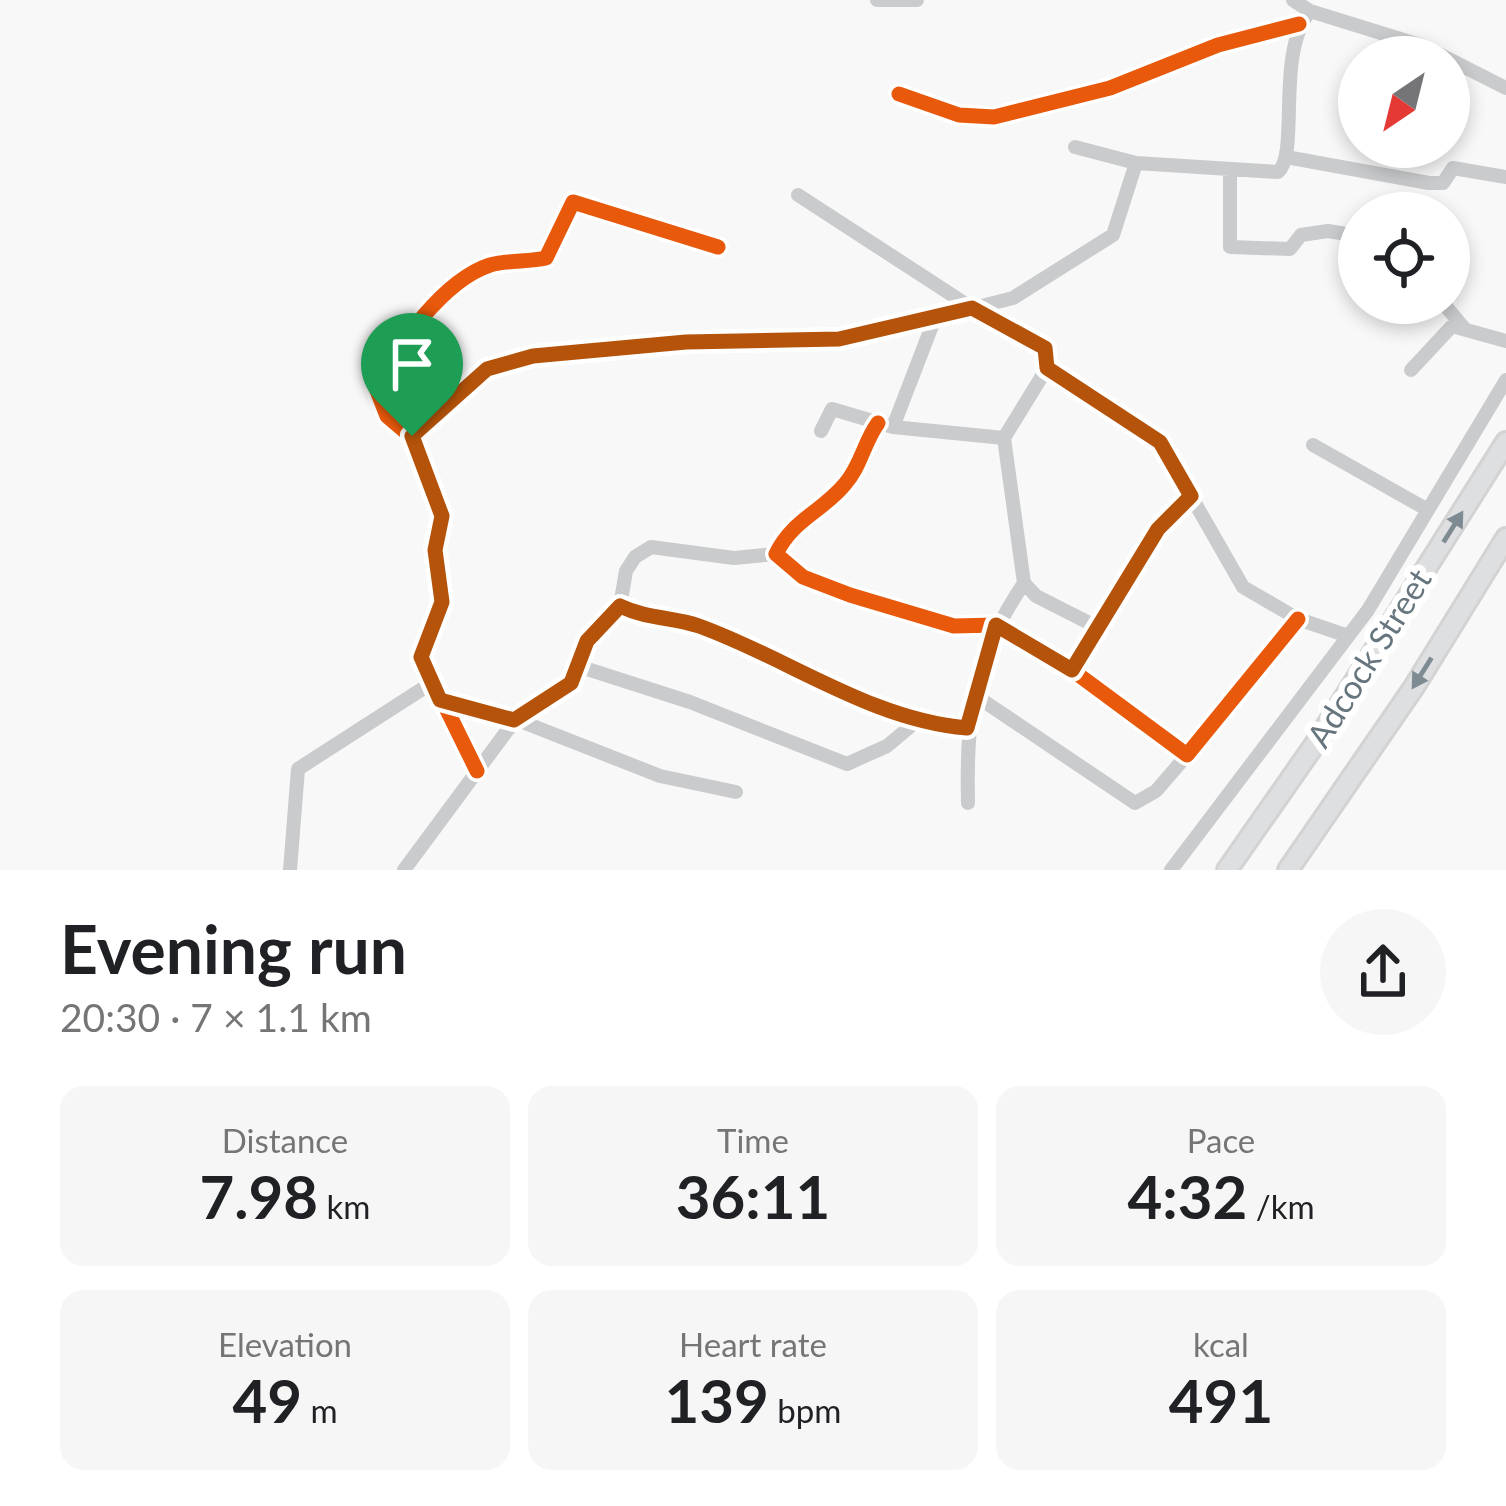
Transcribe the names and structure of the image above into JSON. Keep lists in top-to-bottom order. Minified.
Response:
{"streets":{"main road":["Adcock Street"]},"north":"bottom left","page":{"heading":["Evening run","20:30 · 7 × 1.1 km"],"stats":[["Distance","7.98 km"],["Time","36:11"],["Pace","4:32 /km"],["Elevation","49 m"],["Heart rate","139 bpm"],["kcal","491"]]}}
